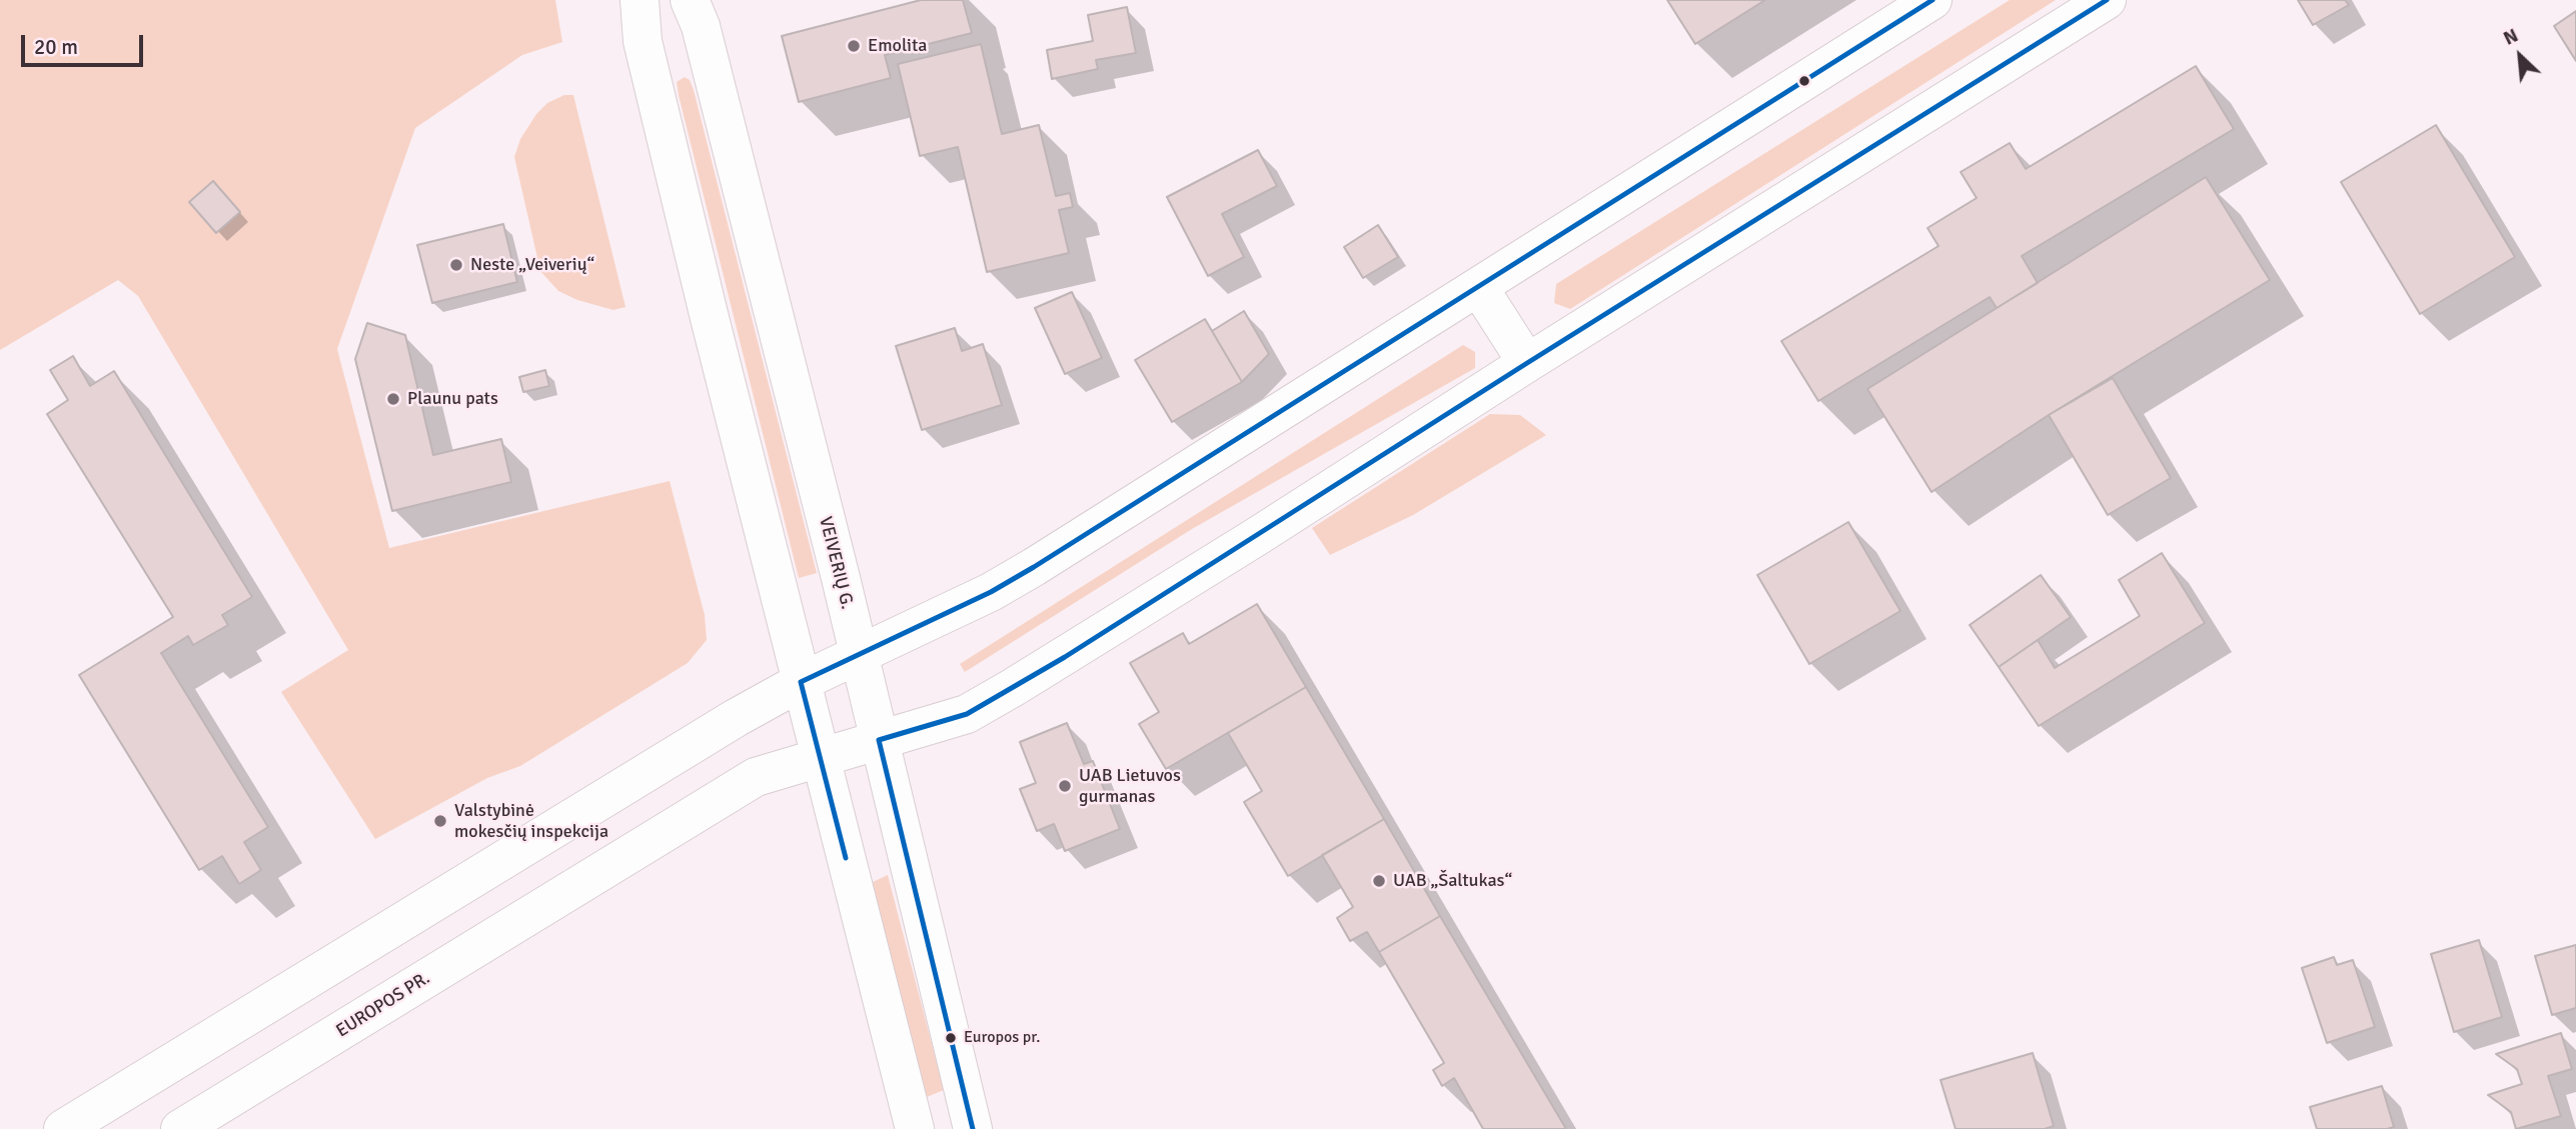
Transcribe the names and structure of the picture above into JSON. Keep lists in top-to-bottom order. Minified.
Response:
{"streets":{"main road":["VEIVERIŲ G.","EUROPOS PR."]},"crossings":[["VEIVERIŲ G.","EUROPOS PR."]],"places":["Emolita","Neste „Veiverių“","Plaunu pats","UAB Lietuvos gurmanas","Valstybinė mokesčių inspekcija","UAB „Šaltukas“","Europos pr."],"scale_bar":"20 m","north":"top left"}
